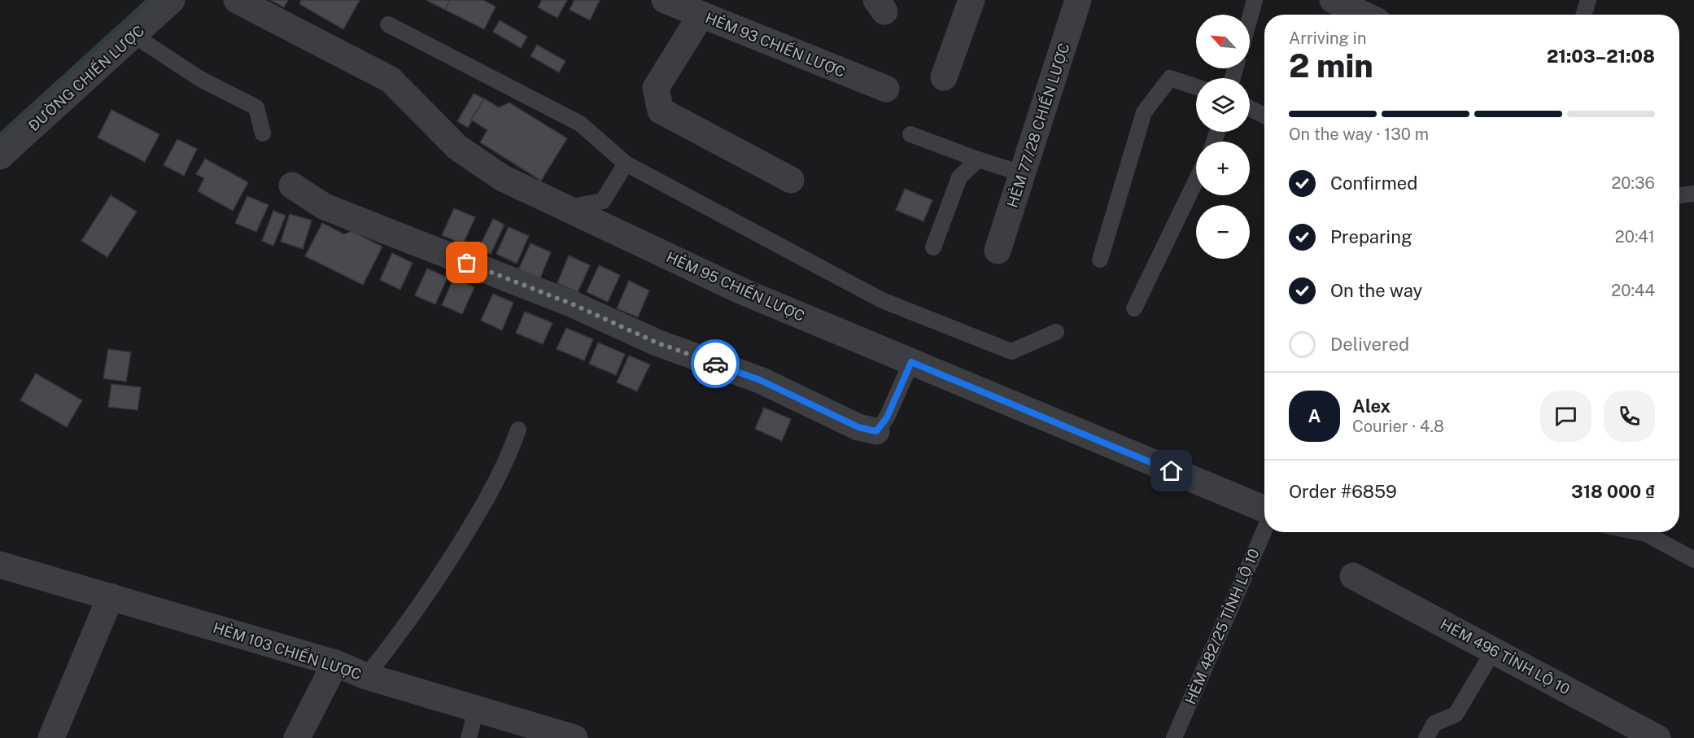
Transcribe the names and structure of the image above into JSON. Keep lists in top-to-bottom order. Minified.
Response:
{"streets":{"street":["HẺM 93 CHIẾN LƯỢC","ĐƯỜNG CHIẾN LƯỢC","HẺM 77/28 CHIẾN LƯỢC","HẺM 95 CHIẾN LƯỢC","HẺM 103 CHIẾN LƯỢC","HẺM 496 TỈNH LỘ 10"],"lane":["HẺM 482/25 TỈNH LỘ 10"]},"north":"top left","page":{"map_buttons":["+","−"],"heading":["2 min","Arriving in","21:03–21:08"],"panel":["Alex","Courier · 4.8","Order #6859","318 000 ₫"],"bar":"On the way · 130 m","list":[["Confirmed","20:36"],["Preparing","20:41"],["On the way","20:44"],"Delivered"],"round":"A"}}
